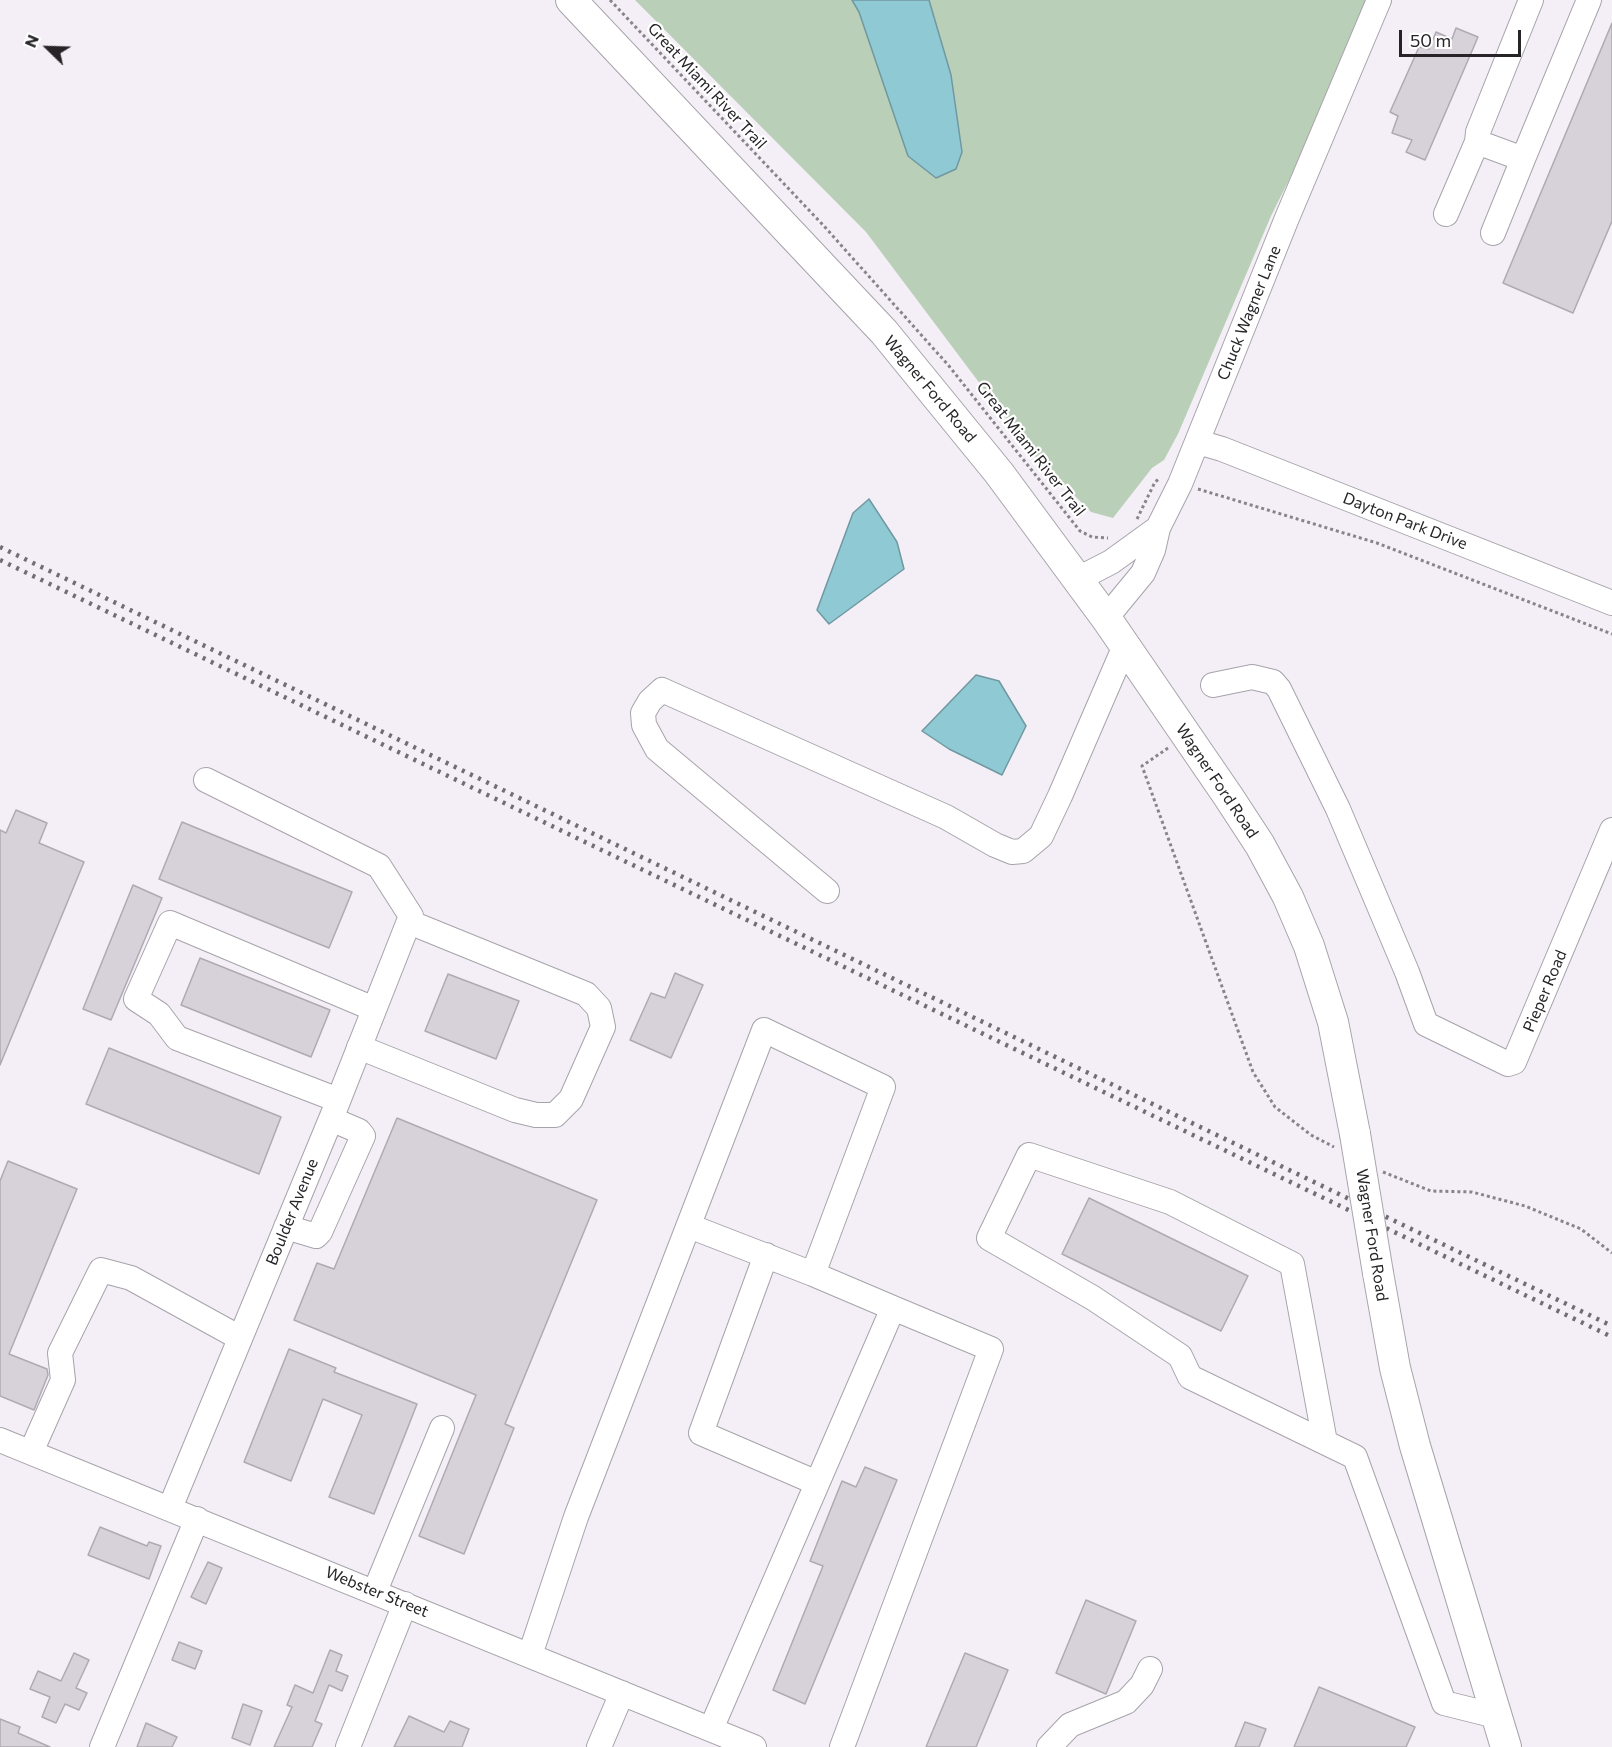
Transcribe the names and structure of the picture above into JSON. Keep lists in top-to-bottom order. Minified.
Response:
{"streets":{"main road":["Wagner Ford Road"],"street":["Chuck Wagner Lane","Dayton Park Drive","Pieper Road","Boulder Avenue","Webster Street"],"path":["Great Miami River Trail"]},"crossings":[["Chuck Wagner Lane","Wagner Ford Road"],["Chuck Wagner Lane","Dayton Park Drive"],["Boulder Avenue","Webster Street"]],"scale_bar":"50 m","north":"top left"}
